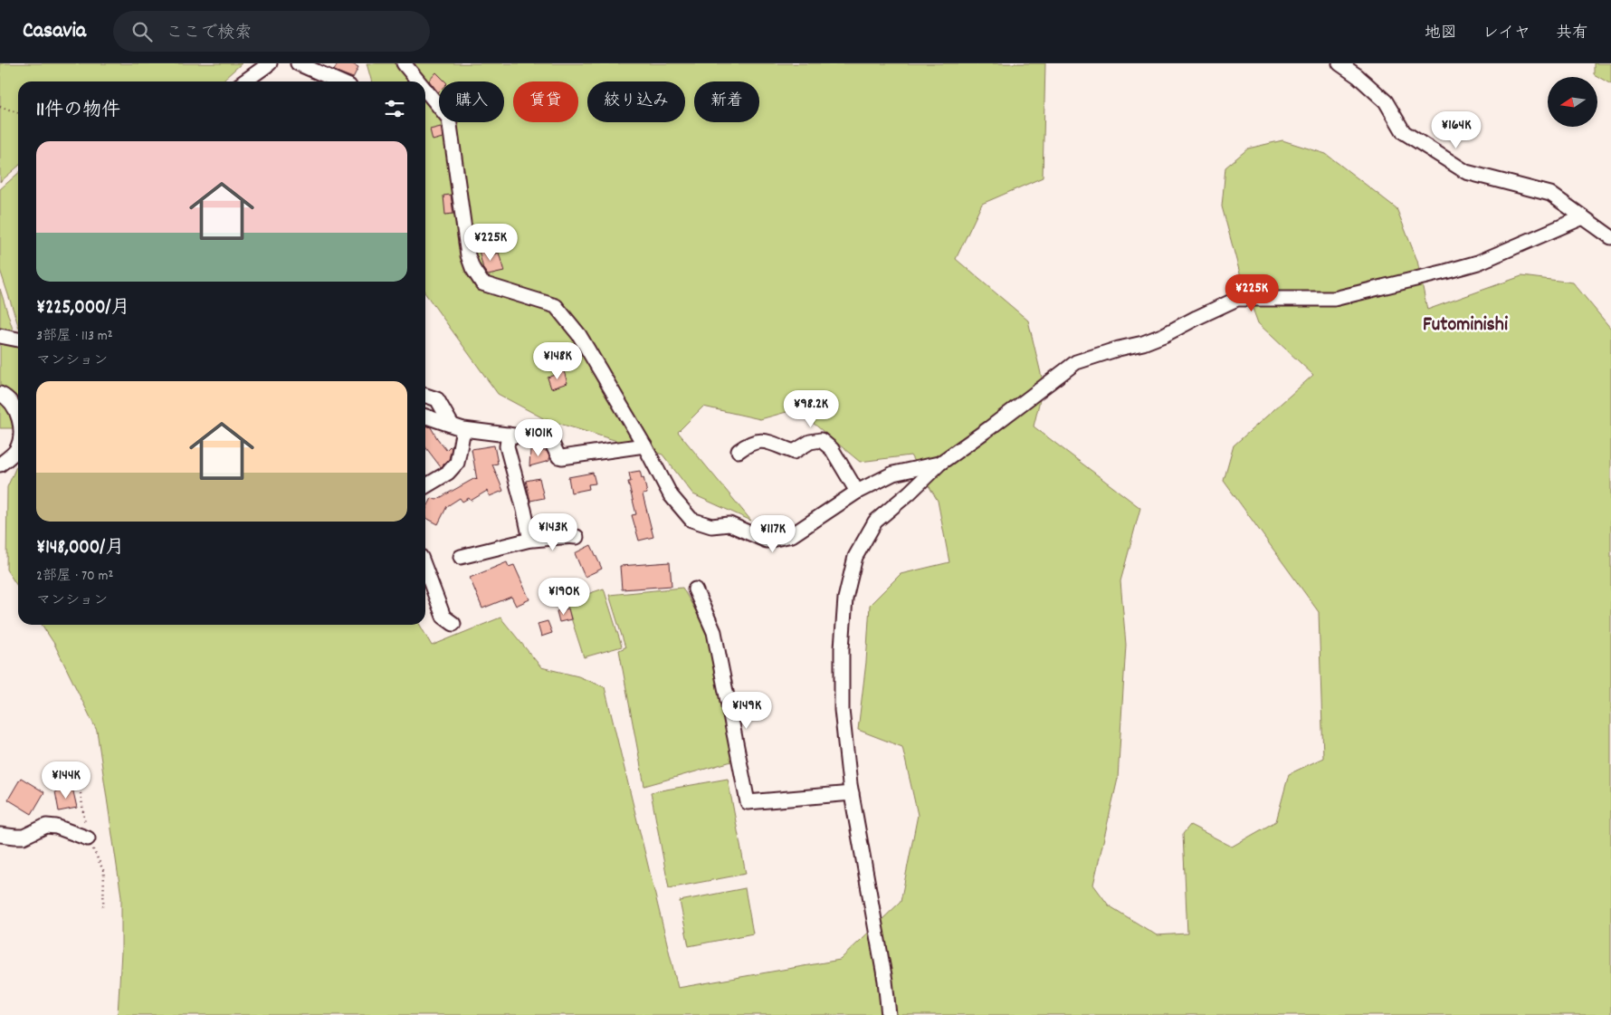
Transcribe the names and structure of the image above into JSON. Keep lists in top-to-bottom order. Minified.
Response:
{"districts":["Futominishi"],"north":"left","page":{"header":"Casavia","search":"ここで検索","nav":["地図","レイヤ","共有"],"chip":["購入","賃貸","絞り込み","新着"],"heading":"11件の物件","price":["¥164K","¥225K","¥225K","¥148K","¥98.2K","¥101K","¥143K","¥117K","¥190K","¥149K","¥144K"],"list":[{"name":"¥225,000/月","note":"3部屋 · 113 m² · マンション"},{"name":"¥148,000/月","note":"2部屋 · 70 m² · マンション"}]}}
